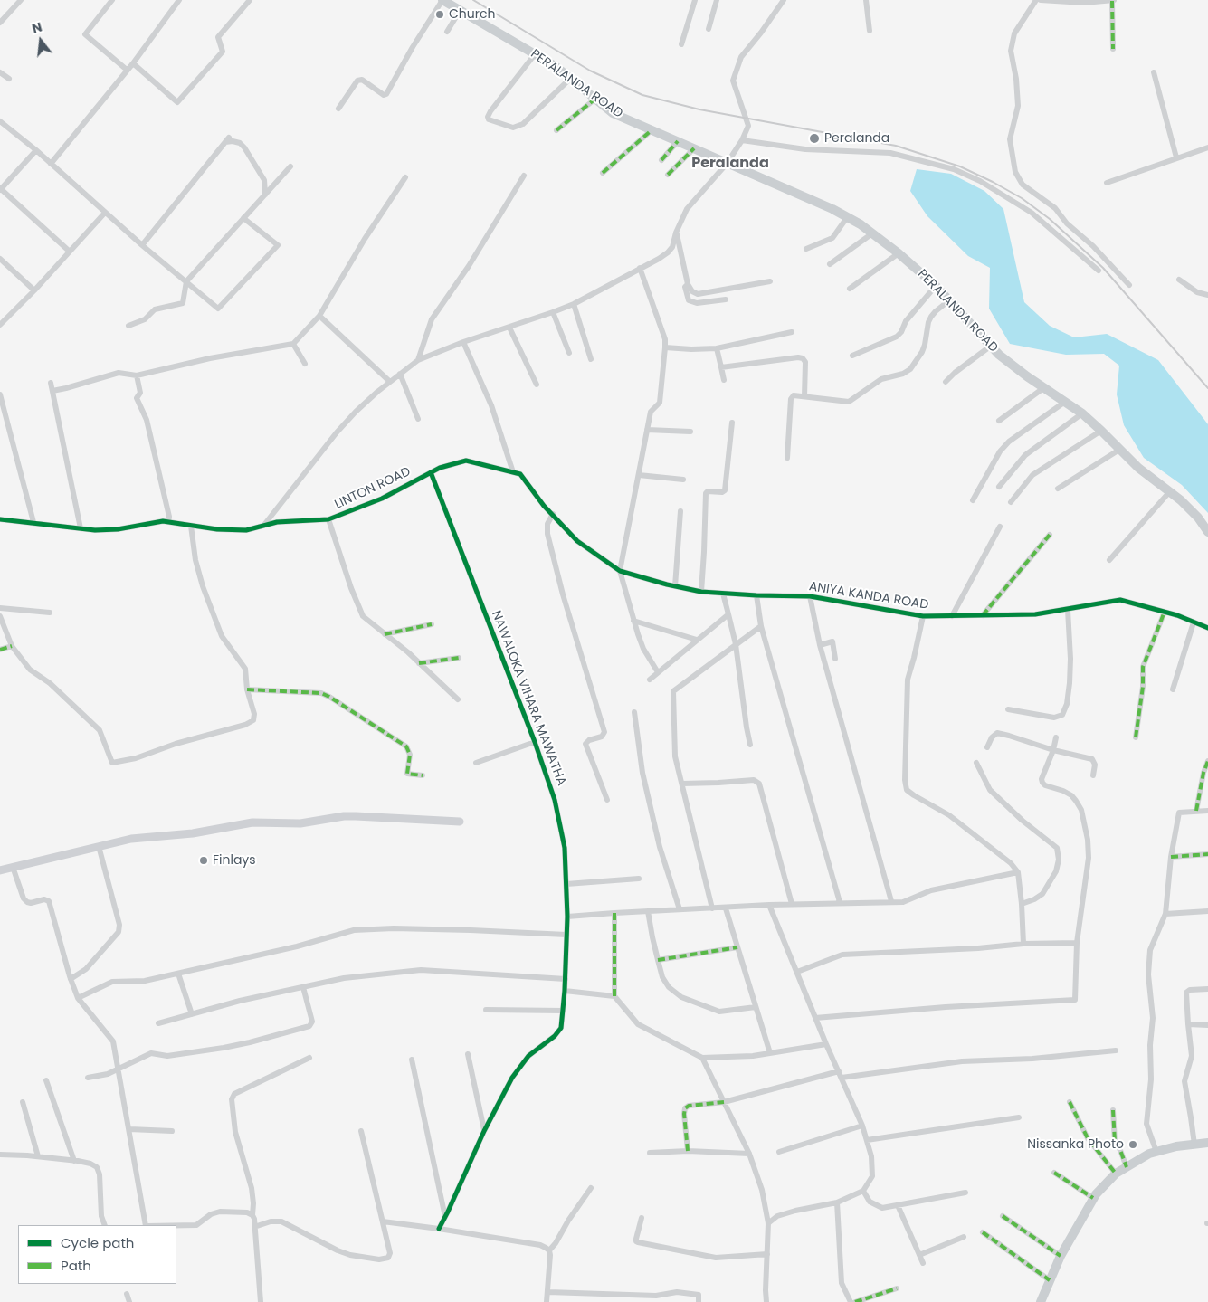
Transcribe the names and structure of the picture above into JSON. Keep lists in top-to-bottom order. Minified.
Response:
{"streets":{"main road":["PERALANDA ROAD"],"street":["LINTON ROAD","ANIYA KANDA ROAD","NAWALOKA VIHARA MAWATHA"]},"crossings":[["LINTON ROAD","ANIYA KANDA ROAD"],["LINTON ROAD","NAWALOKA VIHARA MAWATHA"],["ANIYA KANDA ROAD","NAWALOKA VIHARA MAWATHA"]],"districts":["Peralanda"],"places":["Church","Peralanda","Finlays","Nissanka Photo"],"legend":["Cycle path","Path"],"north":"top"}
